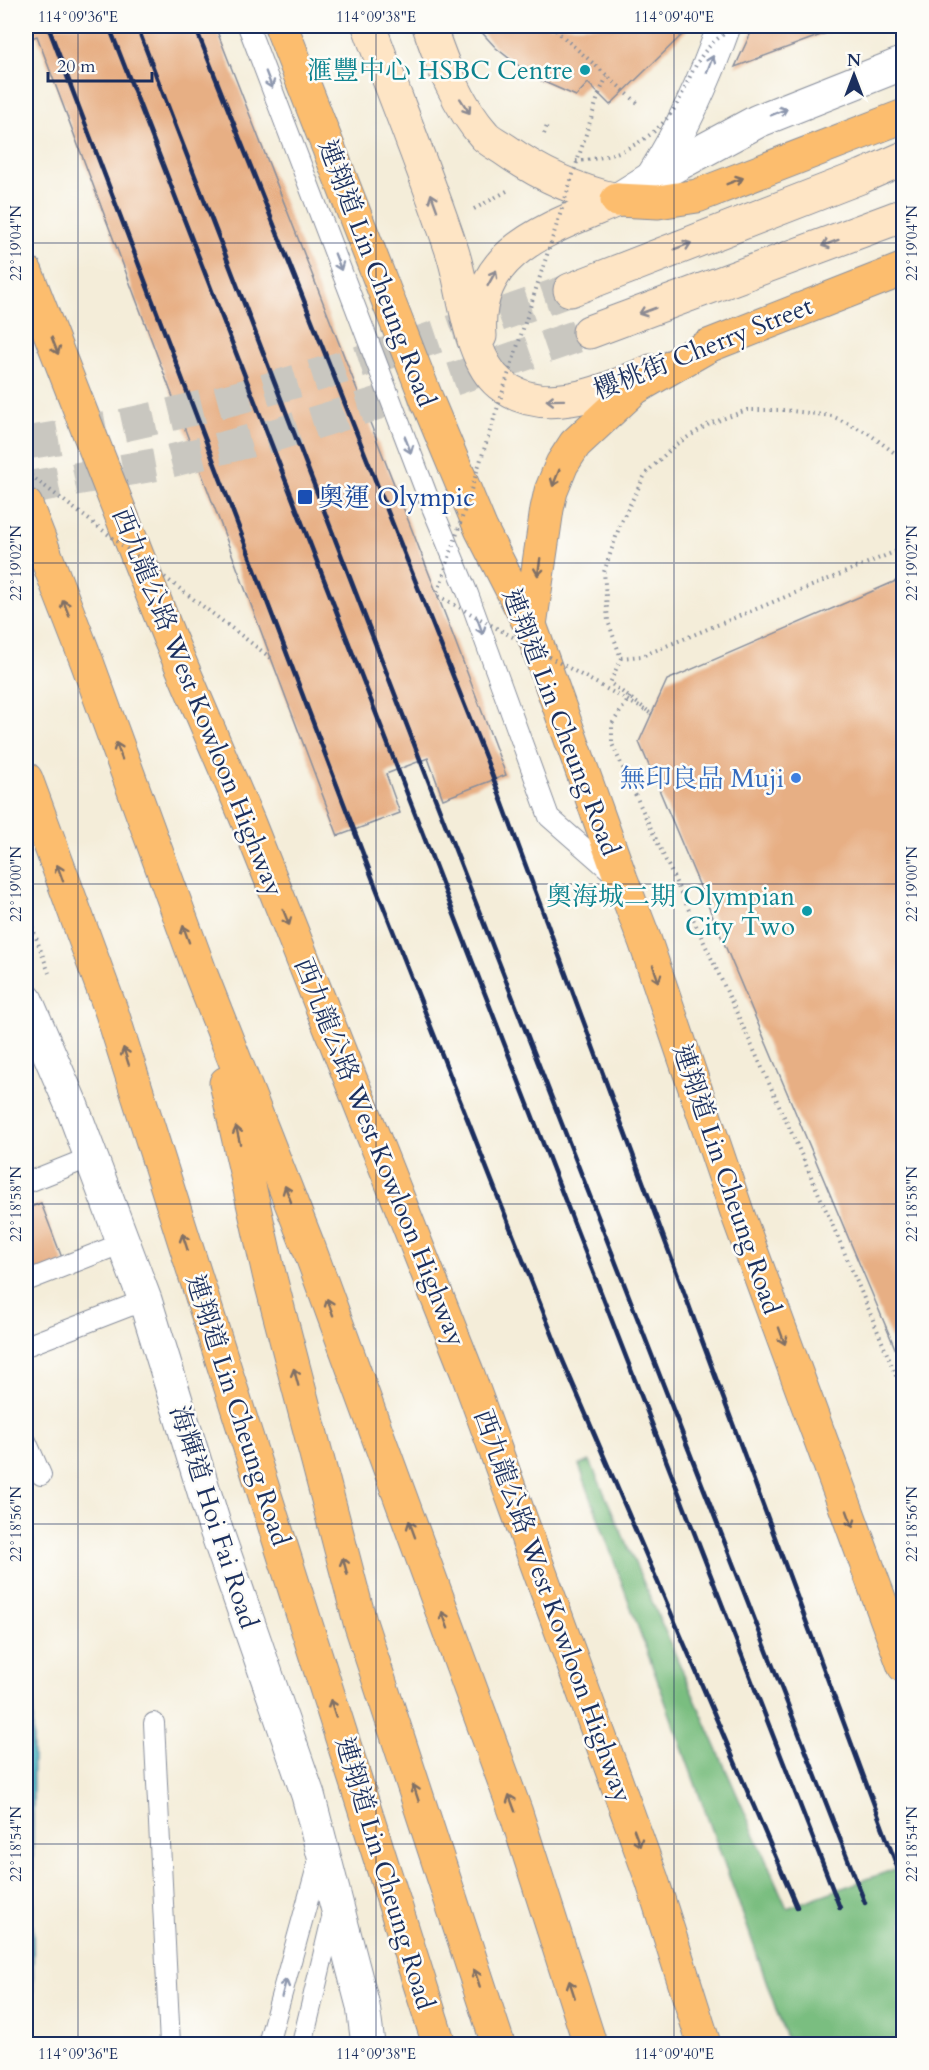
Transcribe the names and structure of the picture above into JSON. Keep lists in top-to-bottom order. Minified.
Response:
{"streets":{"main road":["連翔道 Lin Cheung Road","櫻桃街 Cherry Street","西九龍公路 West Kowloon Highway"],"street":["海輝道 Hoi Fai Road"]},"places":{"other":["滙豐中心 HSBC Centre","無印良品 Muji","奧海城二期 Olympian City Two"],"transit":["奧運 Olympic"]},"scale_bar":"20 m","north":"top","coordinates":["114°09'36\"E","114°09'38\"E","114°09'40\"E","22°19'04\"N","22°19'02\"N","22°19'00\"N","22°18'58\"N","22°18'56\"N","22°18'54\"N"]}
